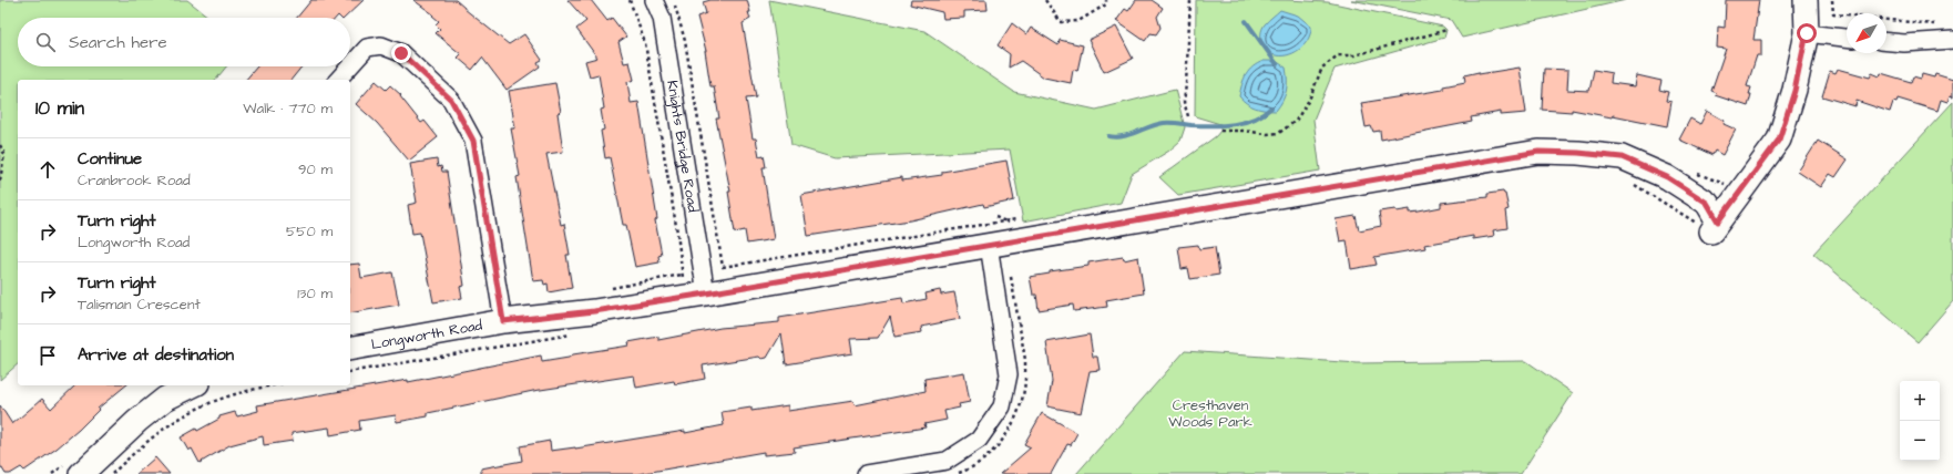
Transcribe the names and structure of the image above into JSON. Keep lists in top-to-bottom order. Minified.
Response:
{"streets":{"street":["Knights Bridge Road","Longworth Road"]},"crossings":[["Knights Bridge Road","Longworth Road"]],"parks":["Cresthaven Woods Park"],"north":"bottom left","page":{"search":"Search here","heading":["10 min","Walk · 770 m"],"list":[["Continue","Cranbrook Road","90 m"],["Turn right","Longworth Road","550 m"],["Turn right","Talisman Crescent","130 m"],"Arrive at destination"],"map_buttons":["+","−"]}}
